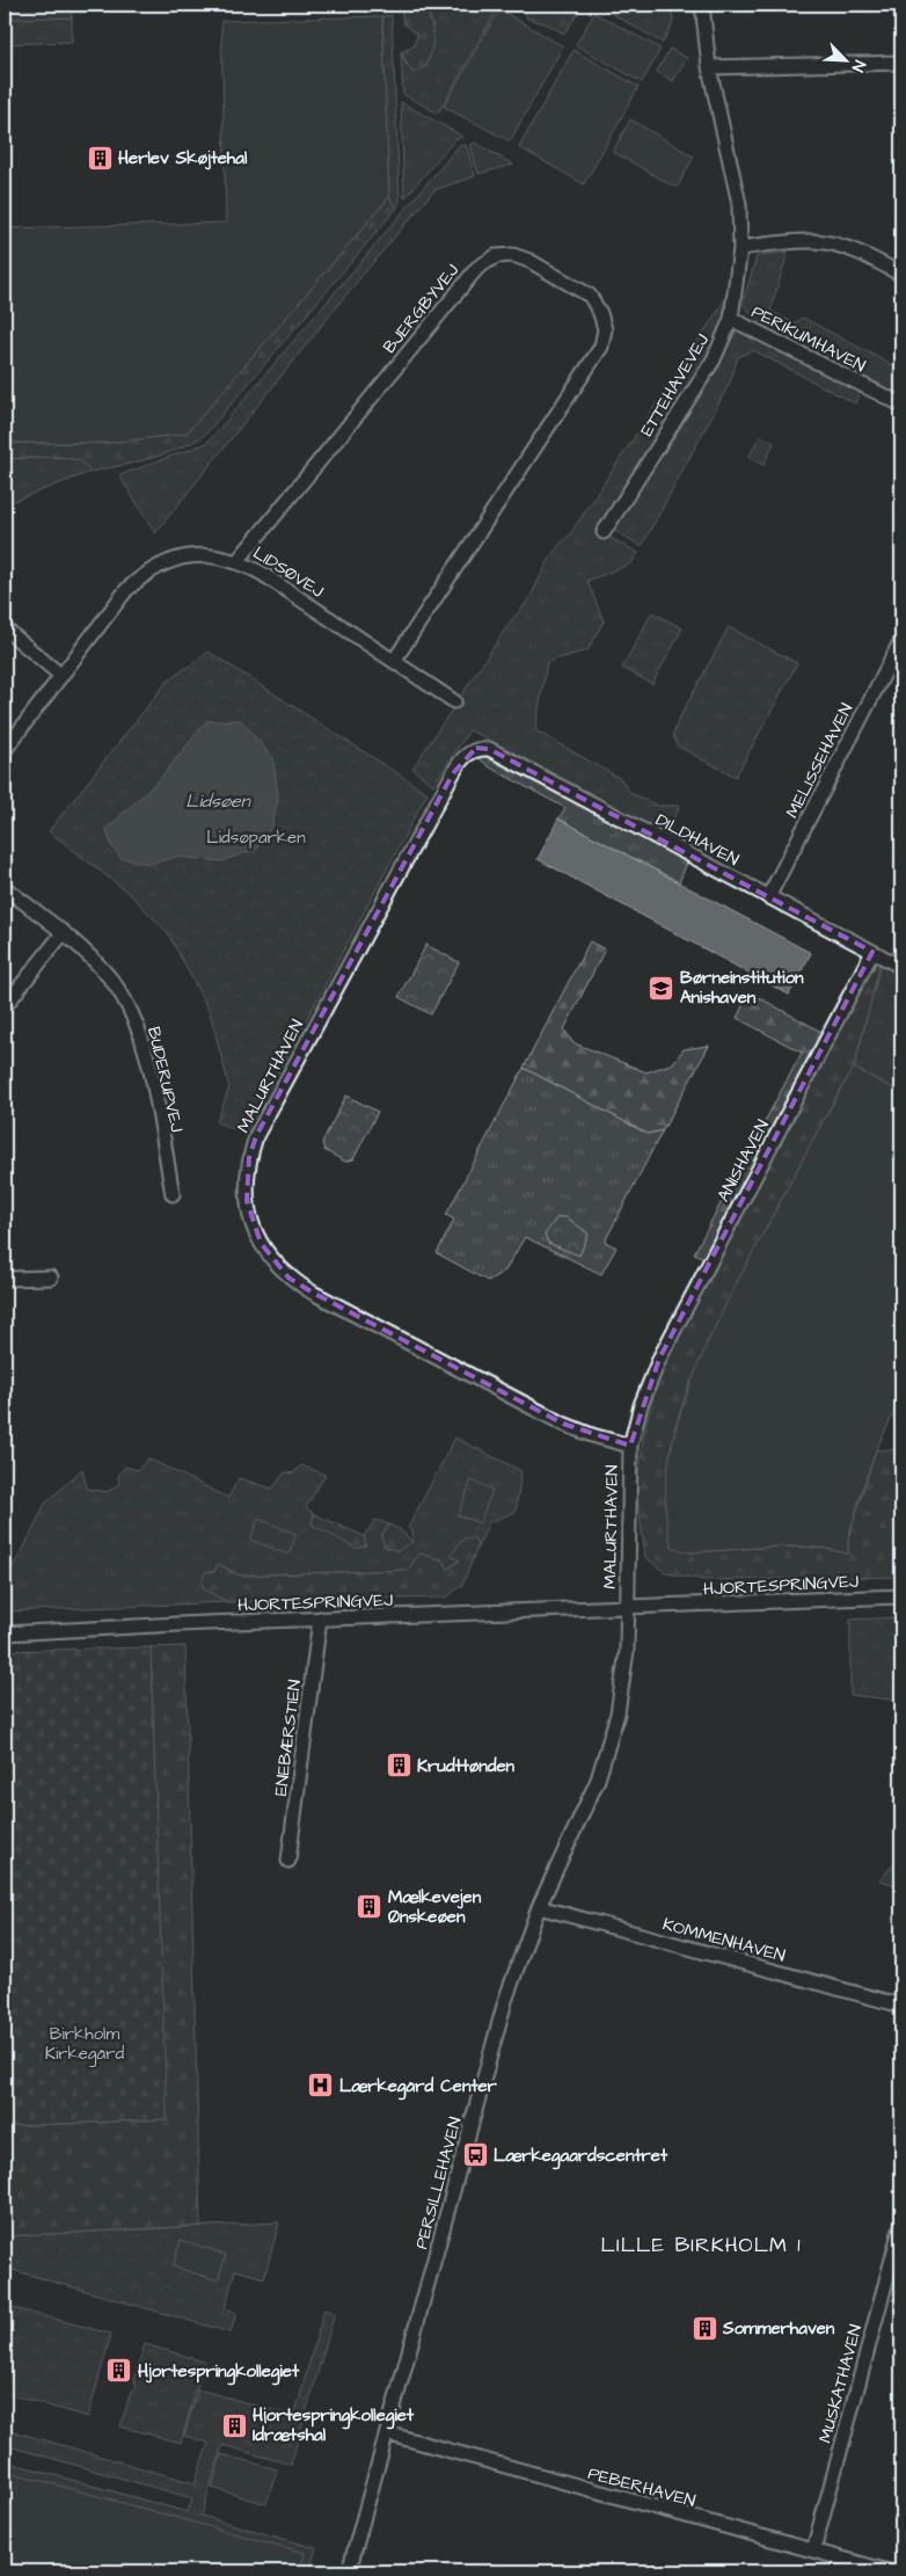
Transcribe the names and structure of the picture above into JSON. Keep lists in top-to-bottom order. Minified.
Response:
{"streets":{"street":["BJERGBYVEJ","PERIKUMHAVEN","ETTEHAVEVEJ","LIDSØVEJ","MELISSEHAVEN","DILDHAVEN","MALURTHAVEN","BUDERUPVEJ","ANISHAVEN","HJORTESPRINGVEJ","ENEBÆRSTIEN","KOMMENHAVEN","PERSILLEHAVEN","MUSKATHAVEN","PEBERHAVEN"]},"crossings":[["BJERGBYVEJ","LIDSØVEJ"],["PERIKUMHAVEN","ETTEHAVEVEJ"],["MELISSEHAVEN","DILDHAVEN"],["DILDHAVEN","MALURTHAVEN"],["DILDHAVEN","ANISHAVEN"],["MALURTHAVEN","ANISHAVEN"],["MALURTHAVEN","HJORTESPRINGVEJ"],["MALURTHAVEN","PERSILLEHAVEN"],["HJORTESPRINGVEJ","ENEBÆRSTIEN"],["HJORTESPRINGVEJ","PERSILLEHAVEN"],["KOMMENHAVEN","PERSILLEHAVEN"],["PERSILLEHAVEN","PEBERHAVEN"],["MUSKATHAVEN","PEBERHAVEN"]],"districts":["LILLE BIRKHOLM 1"],"water":["Lidsøen"],"parks":["Lidsøparken","Birkholm Kirkegård"],"places":{"building":["Herlev Skøjtehal","Krudttønden","Mælkevejen Ønskeøen","Sommerhaven","Hjortespringkollegiet","Hjortespringkollegiet Idrætshal"],"school or university":["Børneinstitution Anishaven"],"hospital":["Lærkegård Center"],"bus stop":["Lærkegaardscentret"]},"north":"bottom right"}
